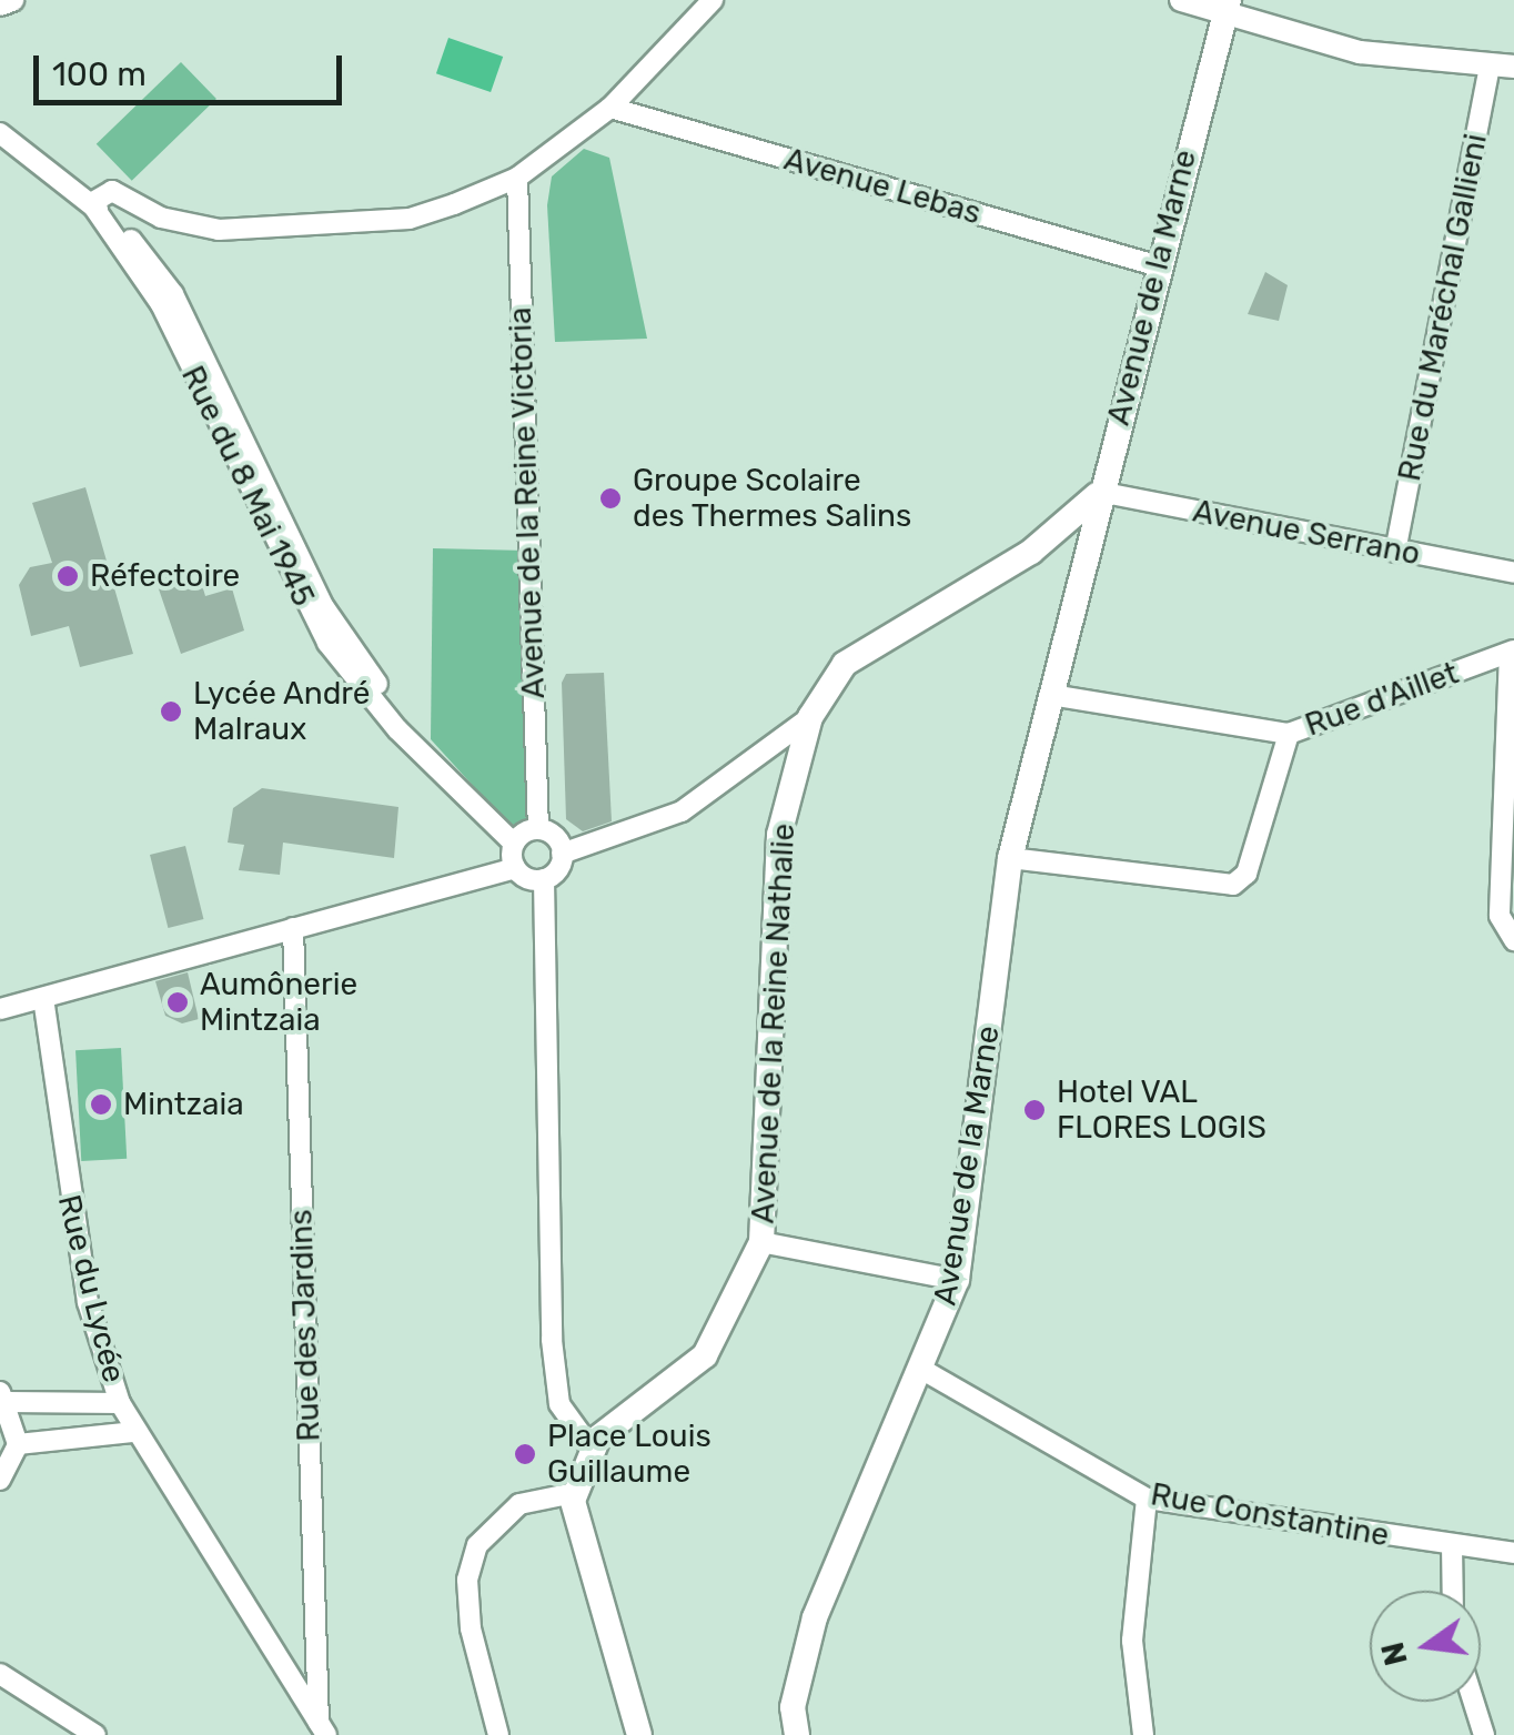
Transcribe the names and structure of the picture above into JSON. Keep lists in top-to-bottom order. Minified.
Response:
{"streets":{"main road":["Avenue de la Marne","Avenue de la Reine Nathalie"],"street":["Avenue Lebas","Rue du Maréchal Gallieni","Rue du 8 Mai 1945","Avenue de la Reine Victoria","Avenue Serrano","Rue d'Aillet","Rue du Lycée","Rue des Jardins","Rue Constantine"]},"crossings":[["Avenue Lebas","Avenue de la Marne"],["Avenue de la Marne","Avenue Serrano"],["Avenue de la Marne","Rue d'Aillet"],["Avenue de la Marne","Avenue de la Reine Nathalie"],["Avenue de la Marne","Rue Constantine"],["Rue du Maréchal Gallieni","Avenue Serrano"],["Rue du 8 Mai 1945","Avenue de la Reine Victoria"],["Avenue Serrano","Avenue de la Reine Nathalie"],["Rue du Lycée","Rue des Jardins"]],"places":["Groupe Scolaire des Thermes Salins","Réfectoire","Lycée André Malraux","Aumônerie Mintzaia","Mintzaia","Hotel VAL FLORES LOGIS","Place Louis Guillaume"],"scale_bar":"100 m","north":"left"}
